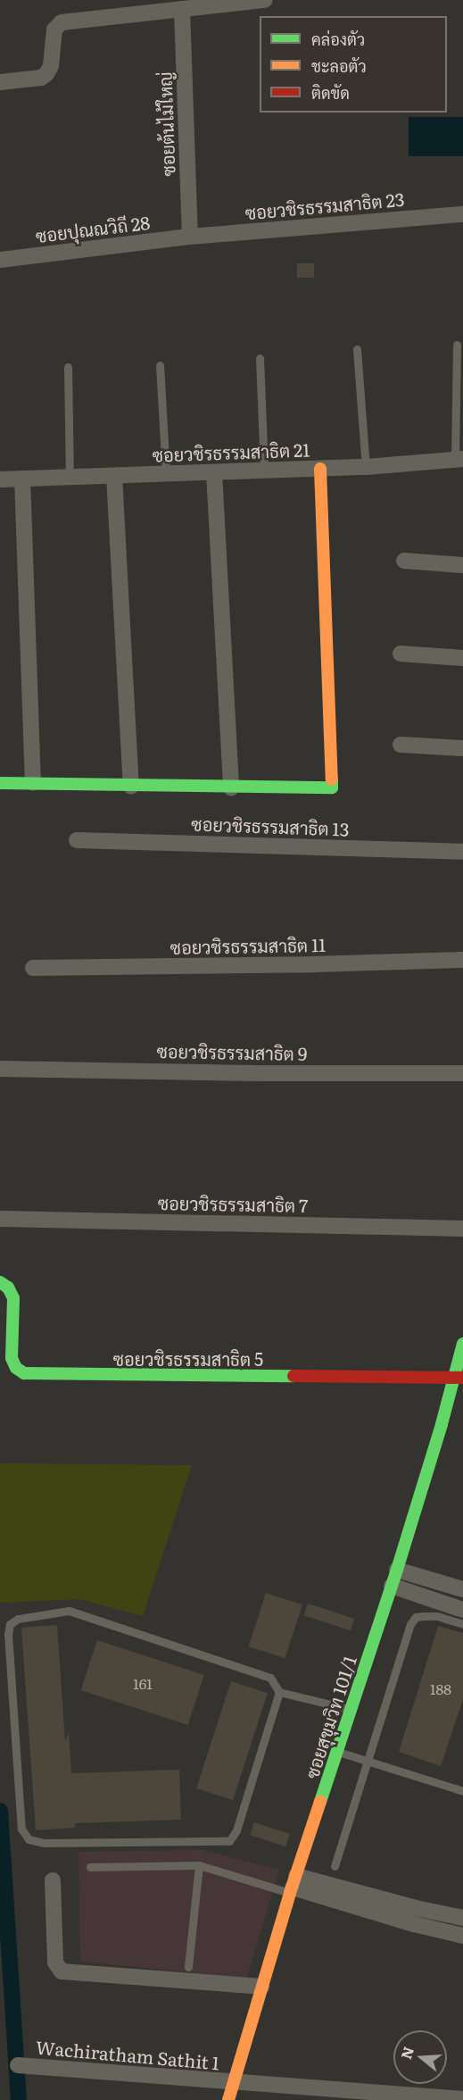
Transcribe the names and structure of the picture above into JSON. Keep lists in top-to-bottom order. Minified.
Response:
{"streets":{"street":["ซอยต้นไม้ใหญ่","ซอยวชิรธรรมสาธิต 23","ซอยปุณณวิถี 28","ซอยวชิรธรรมสาธิต 21","ซอยวชิรธรรมสาธิต 13","ซอยวชิรธรรมสาธิต 11","ซอยวชิรธรรมสาธิต 9","ซอยวชิรธรรมสาธิต 7","ซอยวชิรธรรมสาธิต 5","ซอยสุขุมวิท 101/1","Wachiratham Sathit 1"]},"crossings":[["ซอยต้นไม้ใหญ่","ซอยวชิรธรรมสาธิต 23"],["ซอยต้นไม้ใหญ่","ซอยปุณณวิถี 28"],["ซอยวชิรธรรมสาธิต 23","ซอยปุณณวิถี 28"],["ซอยวชิรธรรมสาธิต 5","ซอยสุขุมวิท 101/1"],["ซอยสุขุมวิท 101/1","Wachiratham Sathit 1"]],"house_numbers":["161","188"],"legend":["คล่องตัว","ชะลอตัว","ติดขัด"],"north":"left"}
